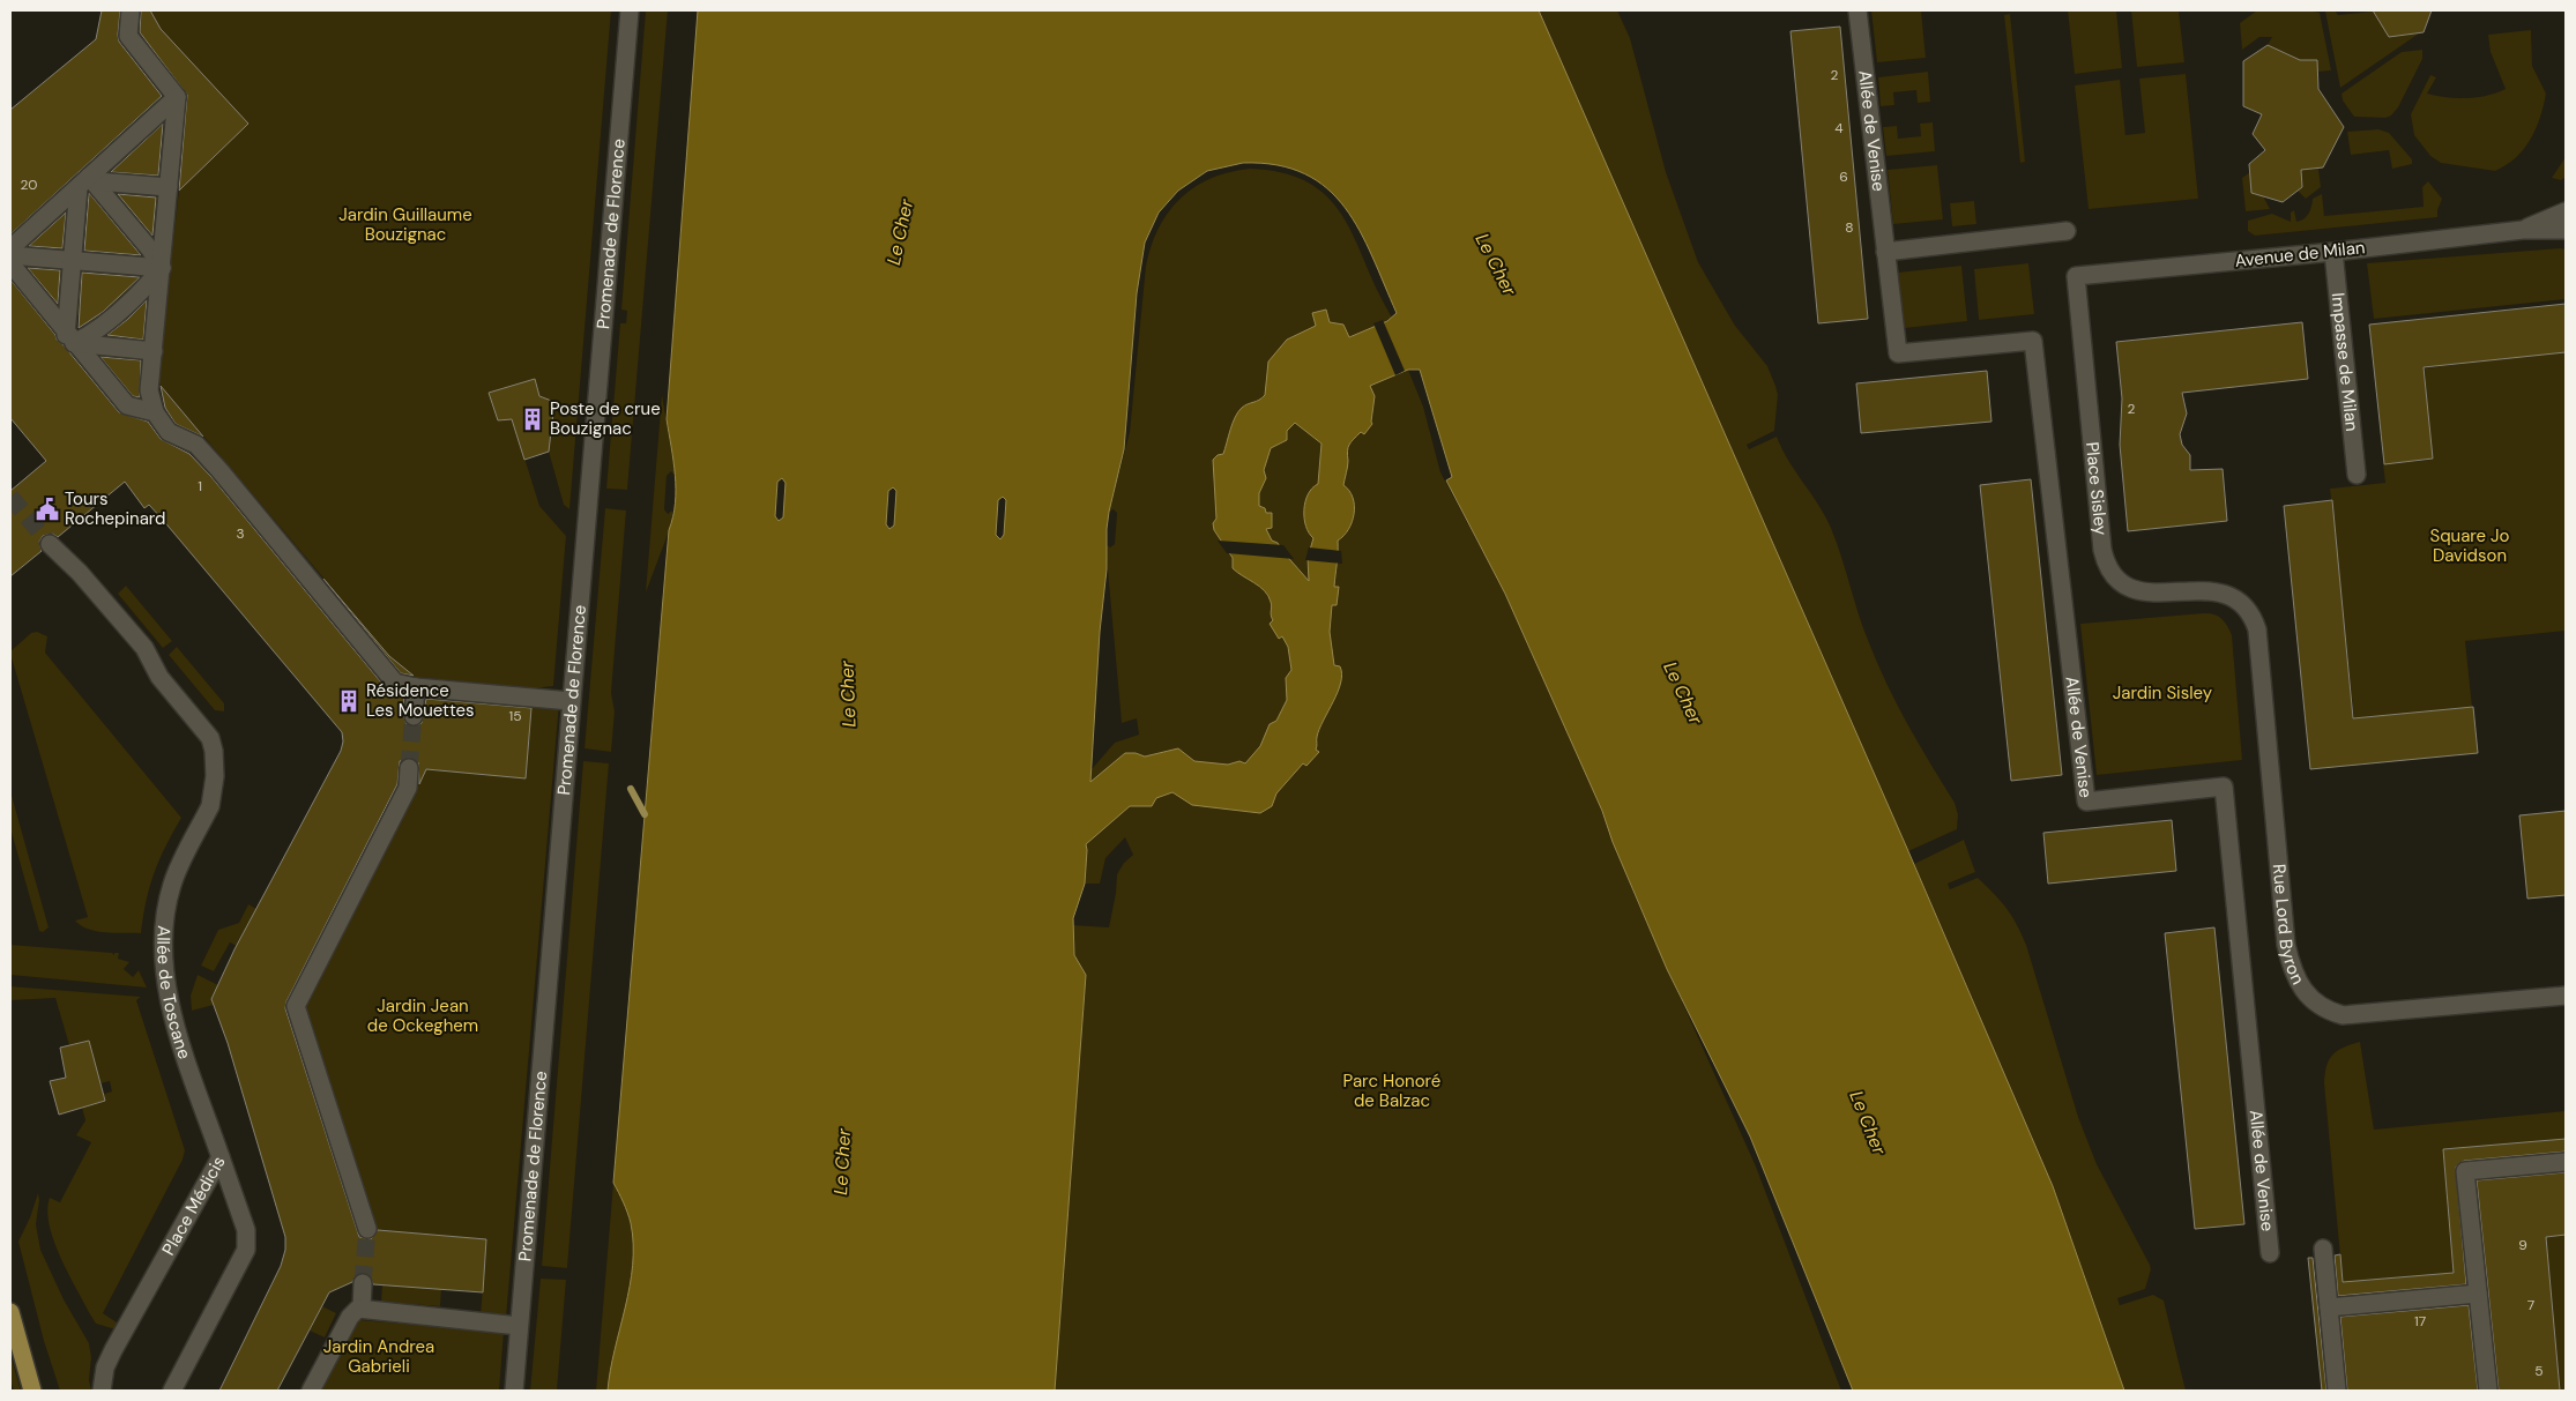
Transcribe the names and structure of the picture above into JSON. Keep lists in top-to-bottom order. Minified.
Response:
{"streets":{"street":["Allée de Venise","Promenade de Florence","Avenue de Milan","Impasse de Milan","Place Sisley","Rue Lord Byron","Allée de Toscane","Place Médicis"]},"crossings":[["Avenue de Milan","Impasse de Milan"],["Avenue de Milan","Place Sisley"],["Place Sisley","Rue Lord Byron"],["Allée de Toscane","Place Médicis"]],"water":["Le Cher"],"parks":["Jardin Guillaume Bouzignac","Square Jo Davidson","Jardin Sisley","Jardin Jean de Ockeghem","Parc Honoré de Balzac","Jardin Andrea Gabrieli"],"places":{"building":["Poste de crue Bouzignac","Résidence Les Mouettes"],"public building":["Tours Rochepinard"]},"house_numbers":["2","4","6","20","8","2","1","3","15","9","7","17","5"]}
